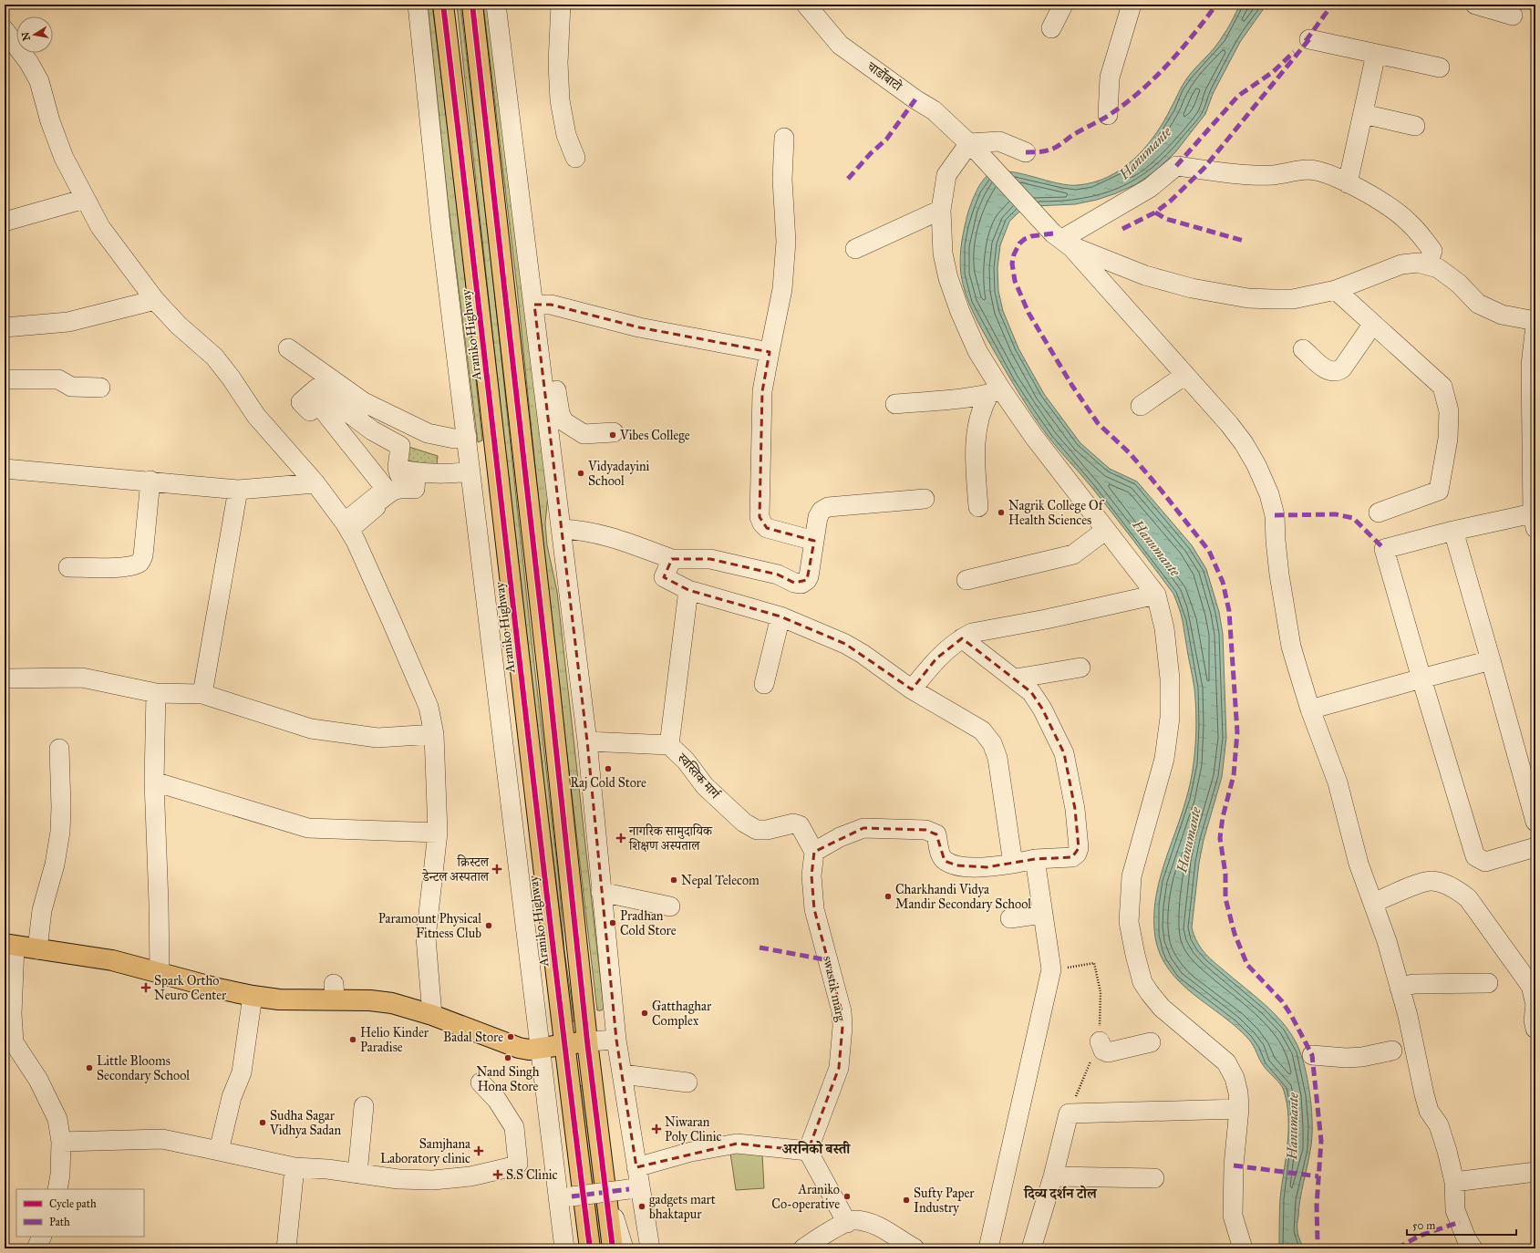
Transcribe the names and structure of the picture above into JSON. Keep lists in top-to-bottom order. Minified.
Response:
{"streets":{"main road":["Araniko Highway"],"street":["चार्डोबाटो","स्वस्तिक मार्ग","swastik marg"]},"crossings":[["स्वस्तिक मार्ग","swastik marg"]],"districts":["अरनिको बस्ती","दिव्य दर्शन टोल"],"water":["Hanumante"],"places":{"other":["Vibes College","Vidyadayini School","Nagrik College Of Health Sciences","Raj Cold Store","Nepal Telecom","Charkhandi Vidya Mandir Secondary School","Pradhan Cold Store","Paramount Physical Fitness Club","Gatthaghar Complex","Badal Store","Helio Kinder Paradise","Nand Singh Hona Store","Little Blooms Secondary School","Sudha Sagar Vidhya Sadan","Araniko Co-operative","Sufty Paper Industry","gadgets mart bhaktapur"],"health":["नागरिक सामुदायिक शिक्षण अस्पताल","क्रिस्टल डेन्टल अस्पताल","Spark Ortho Neuro Center","Niwaran Poly Clinic","Samjhana Laboratory clinic","S.S Clinic"]},"legend":["Cycle path","Path"],"scale_bar":"50 m","north":"left"}
